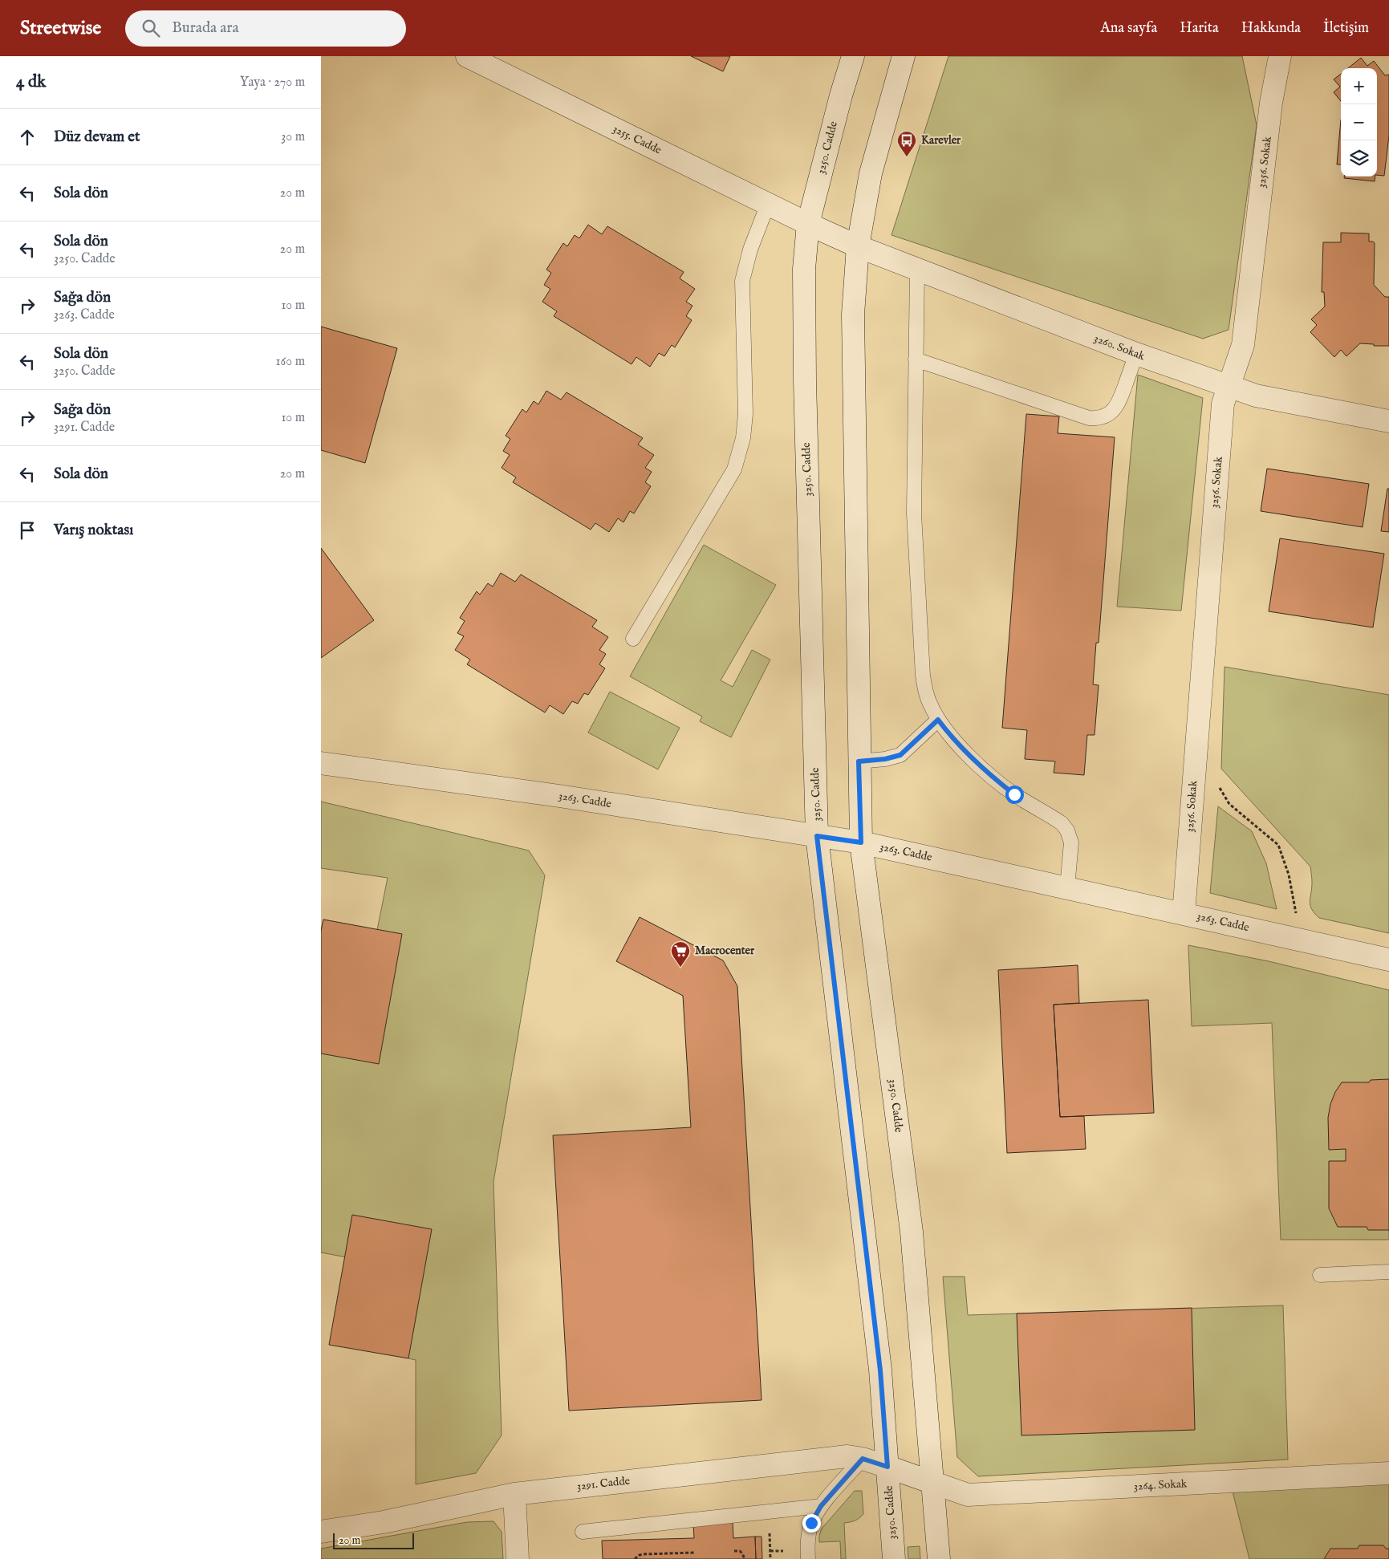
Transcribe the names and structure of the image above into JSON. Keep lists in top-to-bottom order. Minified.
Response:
{"streets":{"street":["3255. Cadde","3250. Cadde","3256. Sokak","3260. Sokak","3263. Cadde","3291. Cadde","3264. Sokak"]},"crossings":[["3255. Cadde","3250. Cadde"],["3255. Cadde","3260. Sokak"],["3250. Cadde","3260. Sokak"],["3250. Cadde","3263. Cadde"],["3250. Cadde","3291. Cadde"],["3250. Cadde","3264. Sokak"],["3256. Sokak","3260. Sokak"],["3256. Sokak","3263. Cadde"],["3291. Cadde","3264. Sokak"]],"places":{"bus stop":["Karevler"],"supermarket":["Macrocenter"]},"scale_bar":"20 m","page":{"header":"Streetwise","search":"Burada ara","nav":["Ana sayfa","Harita","Hakkında","İletişim"],"heading":["4 dk","Yaya · 270 m"],"map_buttons":["+","−"],"list":[["Düz devam et","30 m"],["Sola dön","20 m"],["Sola dön","3250. Cadde","20 m"],["Sağa dön","3263. Cadde","10 m"],["Sola dön","3250. Cadde","160 m"],["Sağa dön","3291. Cadde","10 m"],["Sola dön","20 m"],"Varış noktası"],"scale":"20 m"}}
